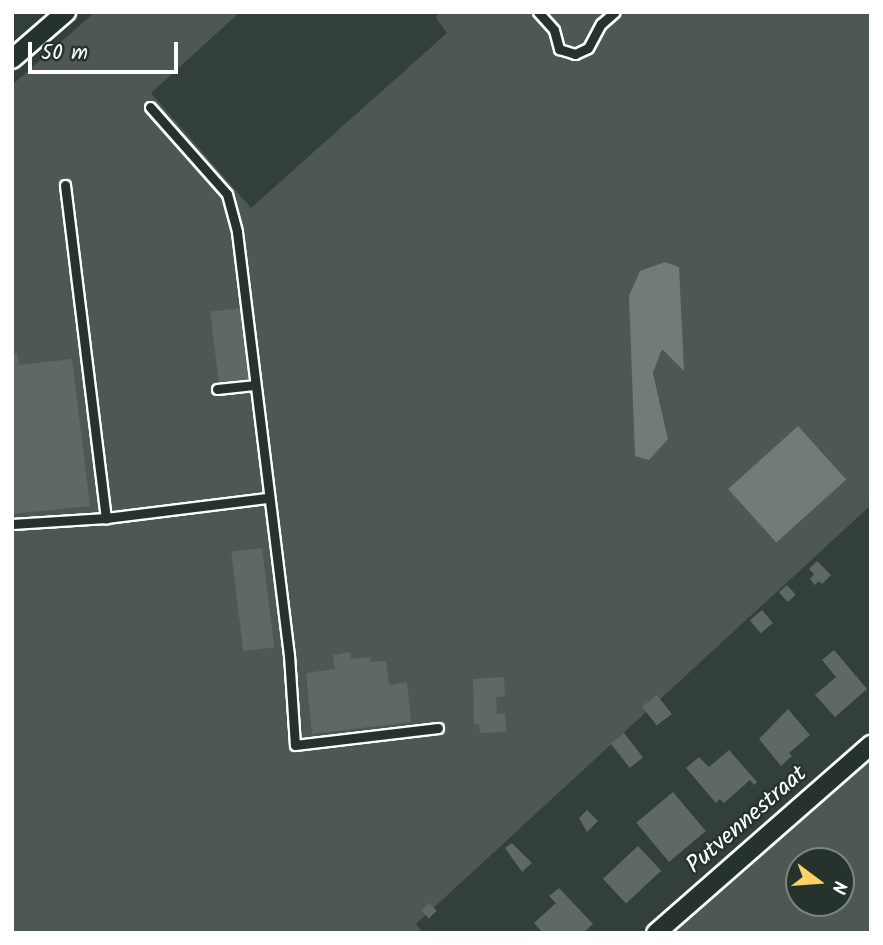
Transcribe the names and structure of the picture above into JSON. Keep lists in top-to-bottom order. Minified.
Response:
{"streets":{"street":["Putvennestraat"]},"scale_bar":"50 m","north":"right"}
